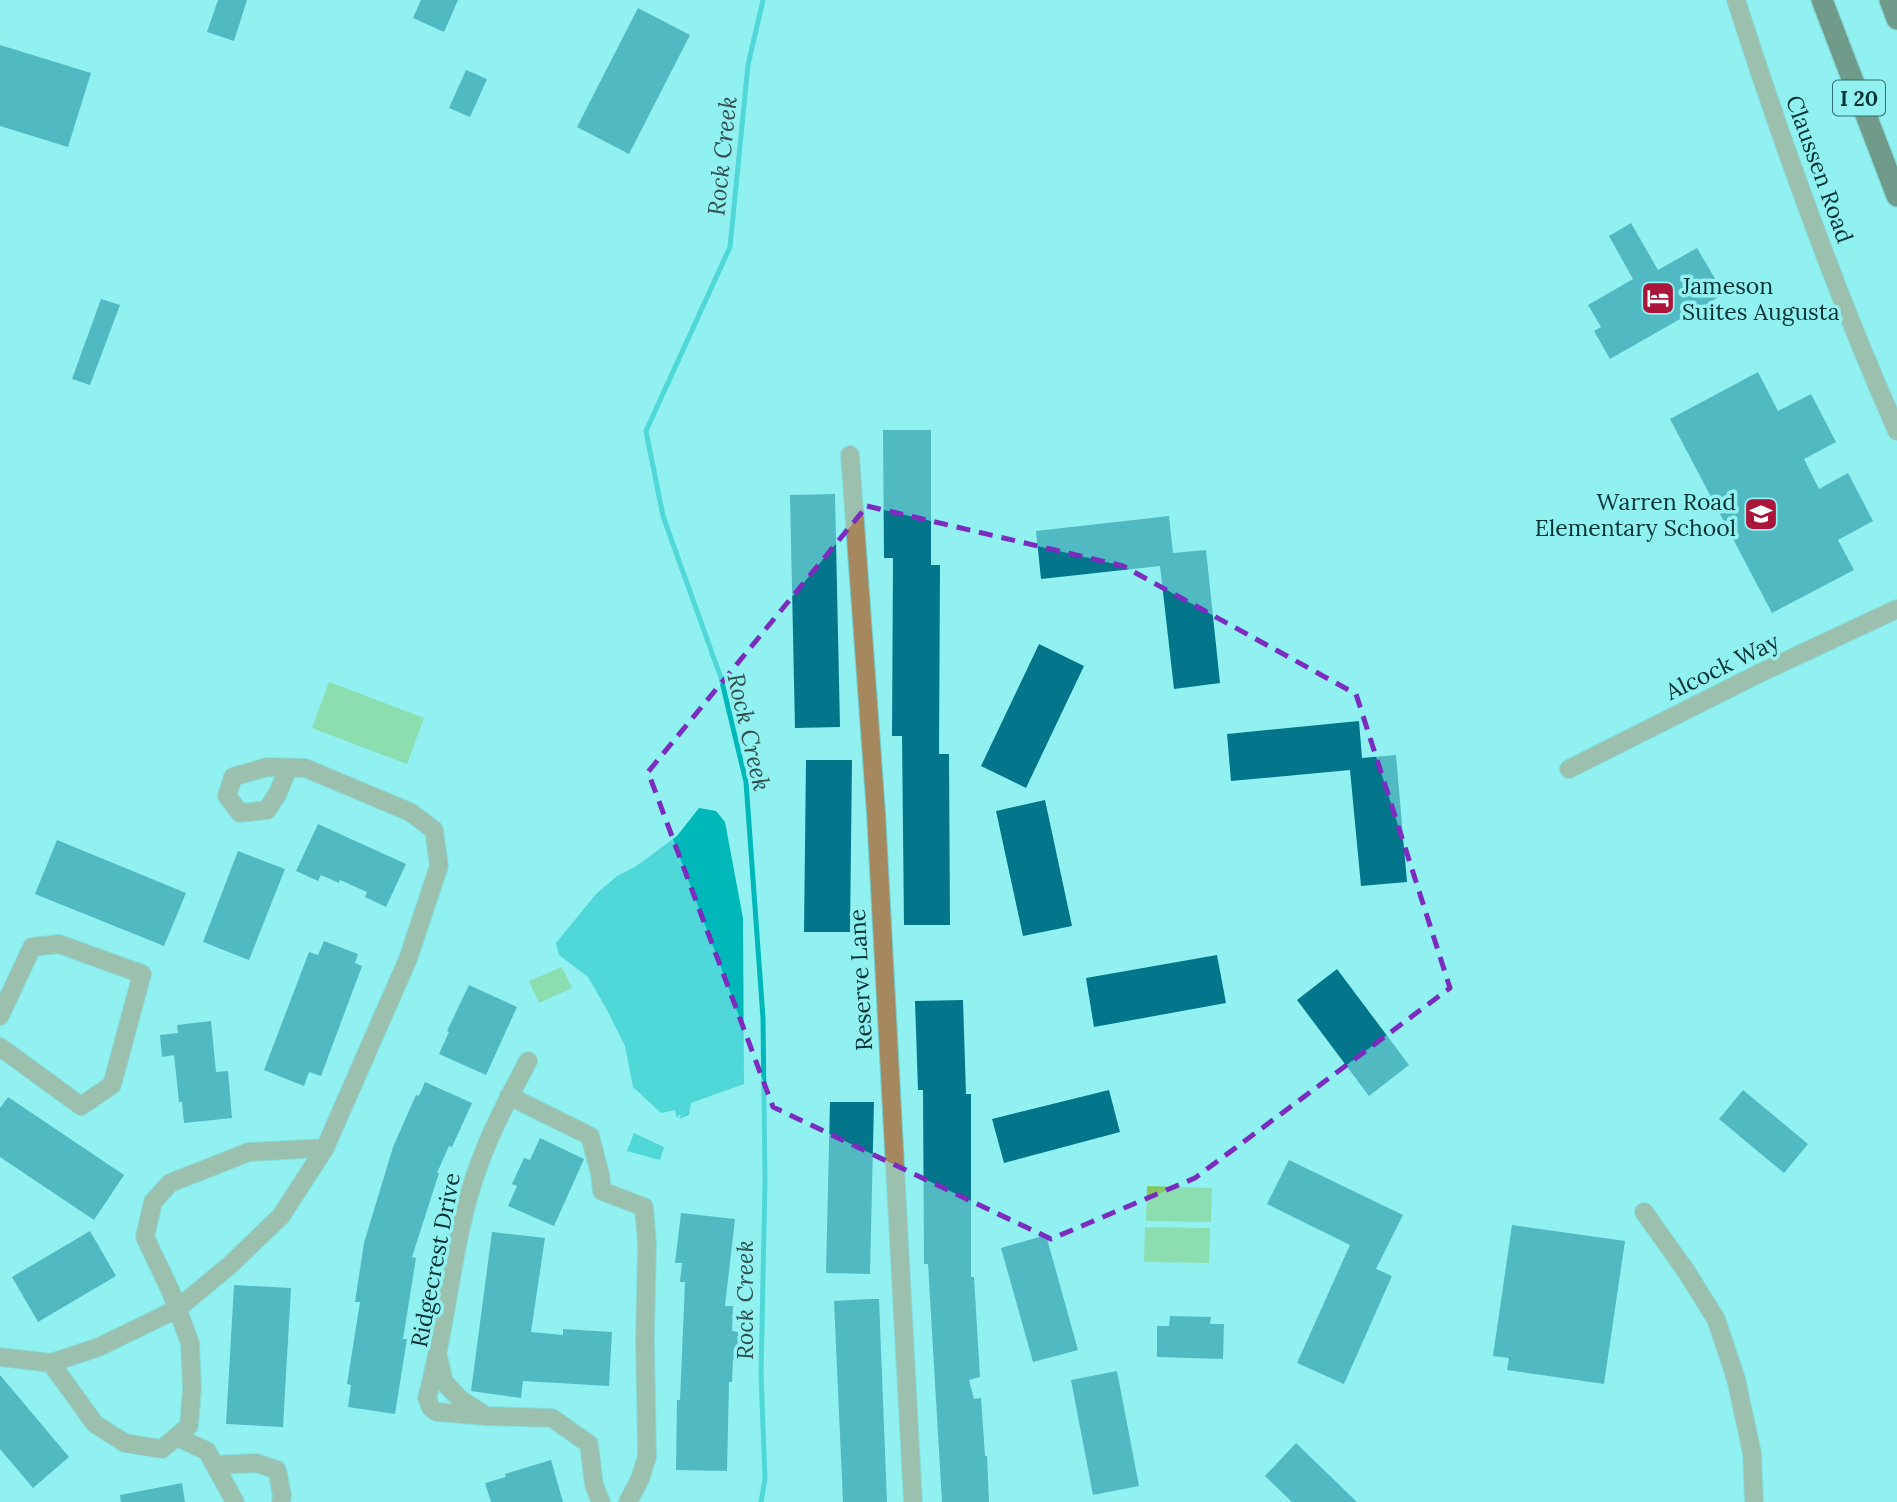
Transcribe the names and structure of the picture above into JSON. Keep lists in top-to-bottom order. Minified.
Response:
{"streets":{"highway":["I 20"],"street":["Claussen Road","Alcock Way","Reserve Lane","Ridgecrest Drive"]},"water":["Rock Creek"],"places":{"hotel":["Jameson Suites Augusta"],"school or university":["Warren Road Elementary School"]}}
